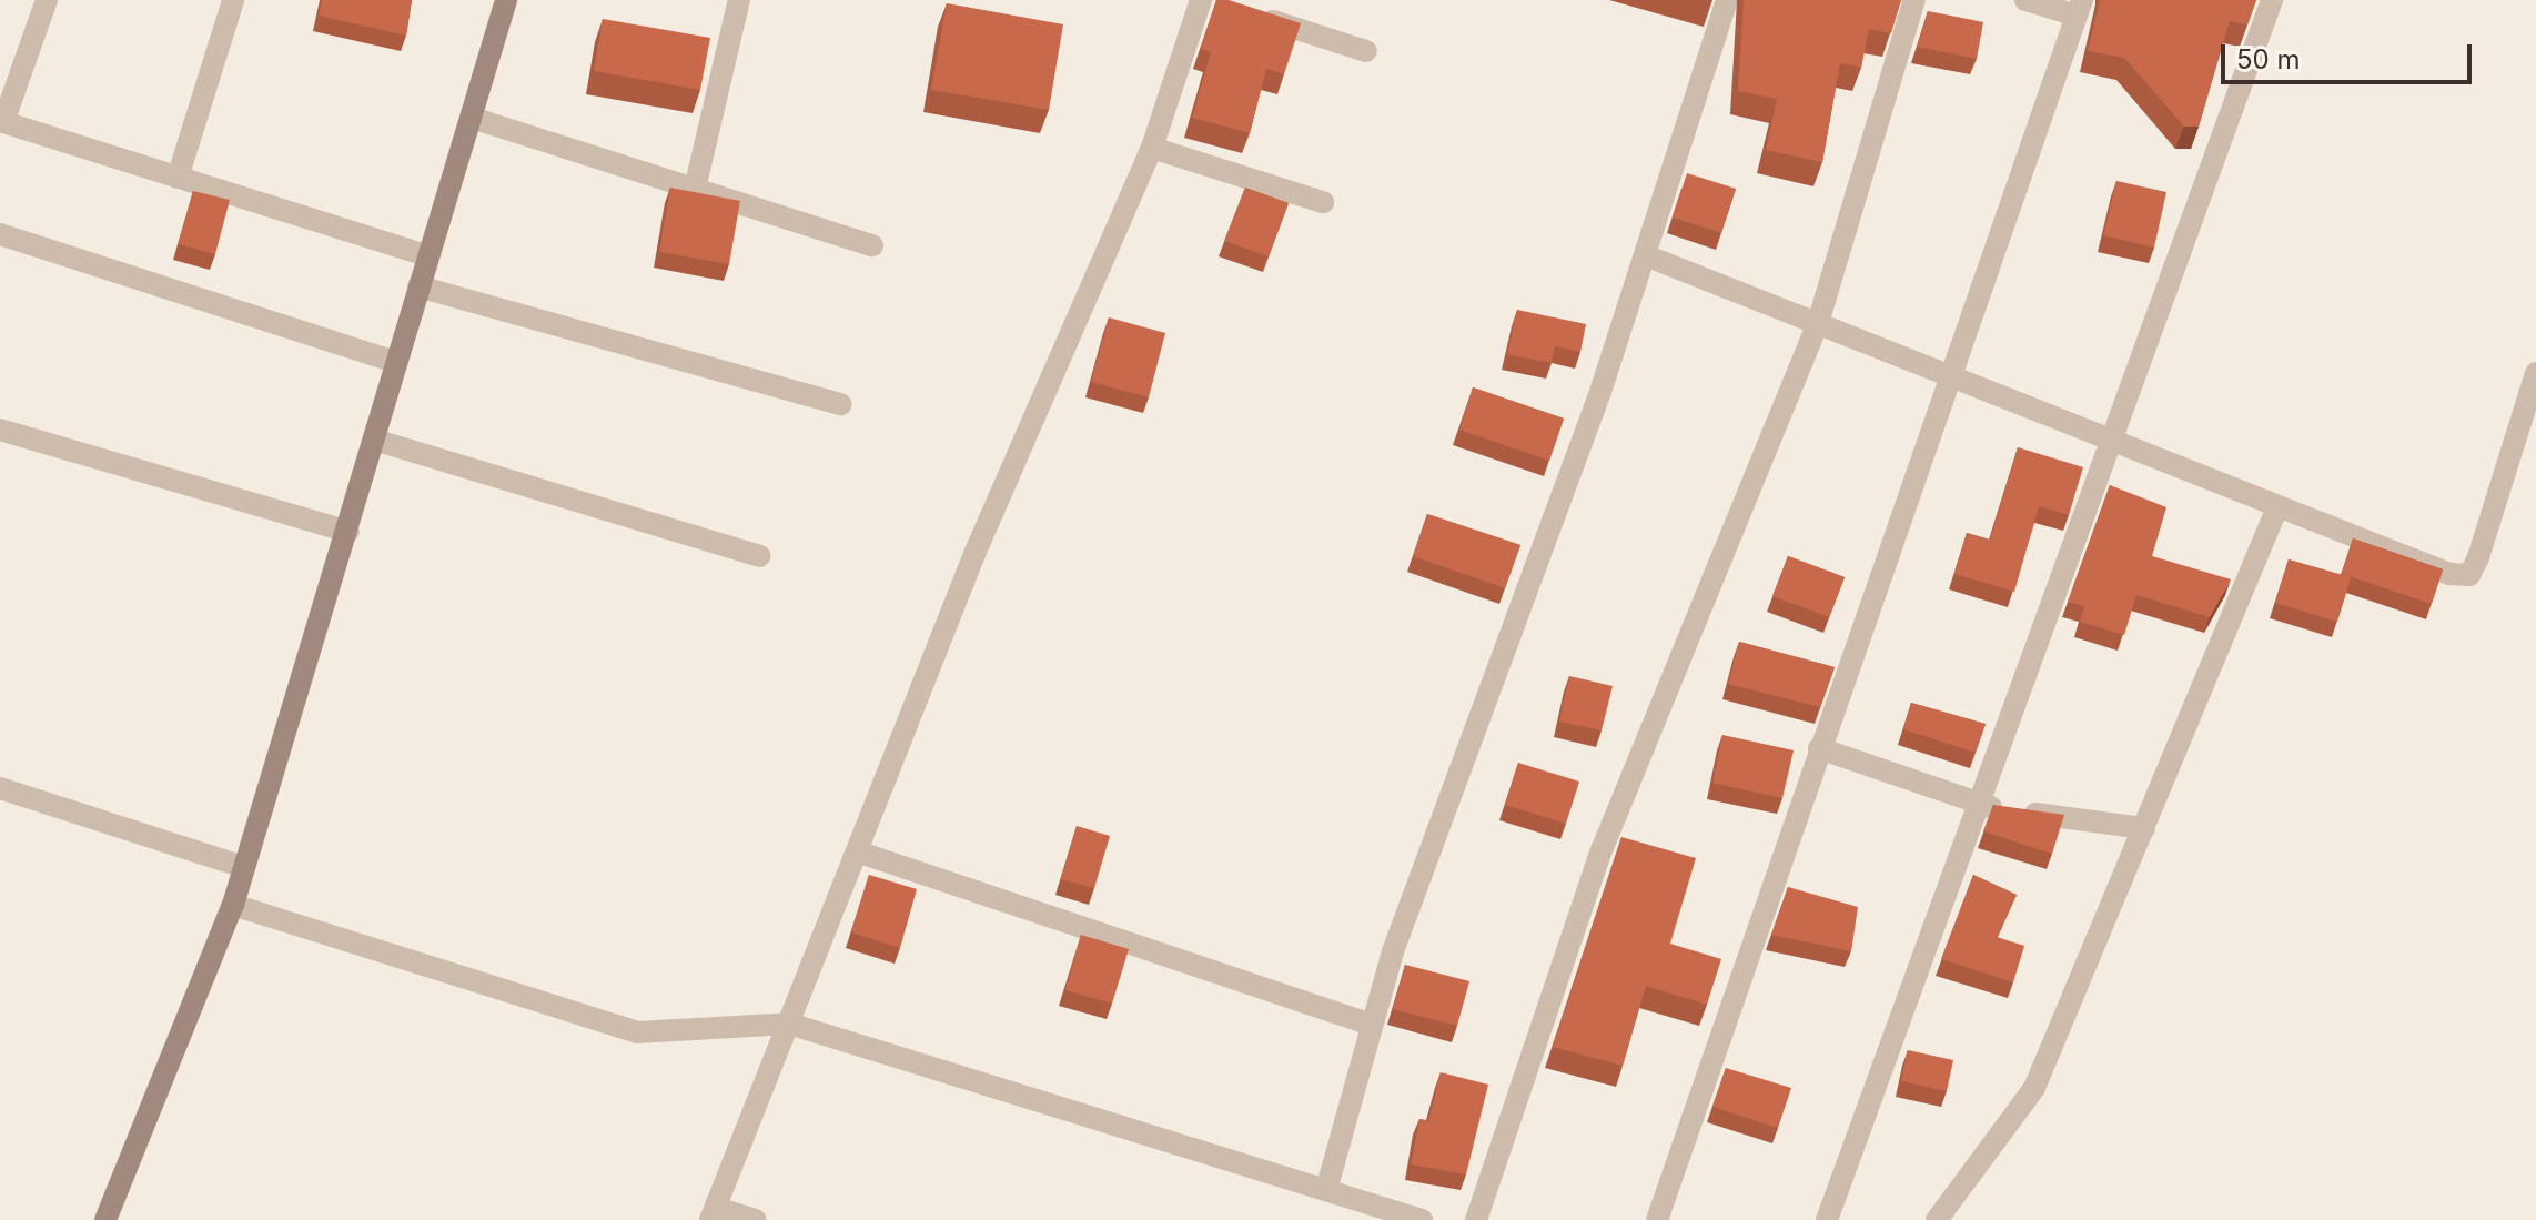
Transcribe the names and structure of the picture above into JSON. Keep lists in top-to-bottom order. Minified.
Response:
{"scale_bar":"50 m"}
